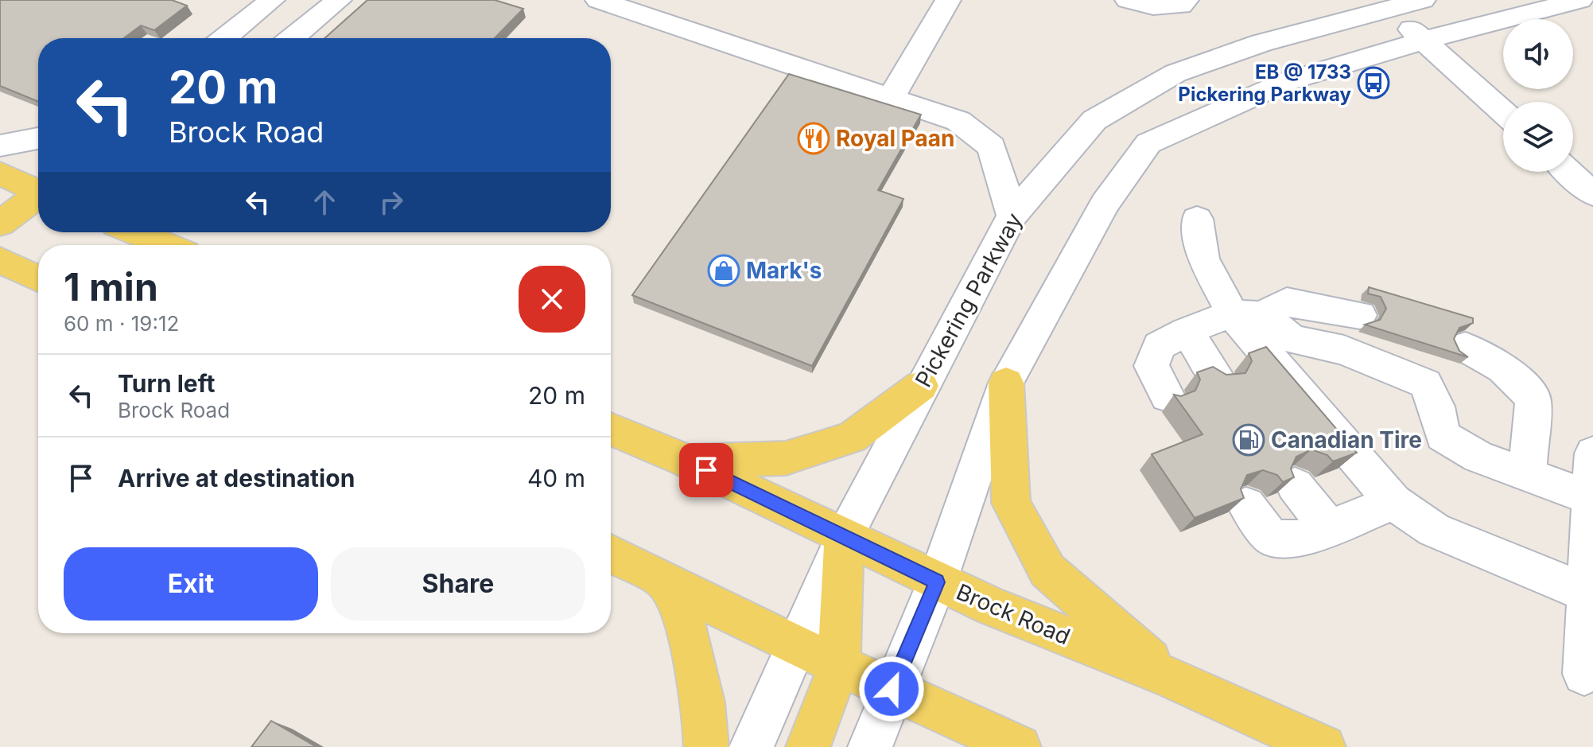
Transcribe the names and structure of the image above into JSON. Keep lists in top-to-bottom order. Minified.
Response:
{"streets":{"main road":["Brock Road"],"street":["Pickering Parkway"]},"crossings":[["Pickering Parkway","Brock Road"]],"places":{"bus stop":["EB @ 1733 Pickering Parkway"],"restaurant":["Royal Paan"],"shop":["Mark's"],"fuel station":["Canadian Tire"]},"page":{"turn":["20 m","Brock Road"],"heading":["1 min","60 m · 19:12"],"list":[{"name":"Turn left","note":"Brock Road","value":"20 m"},{"name":"Arrive at destination","value":"40 m"}],"buttons":["Exit","Share"]}}
